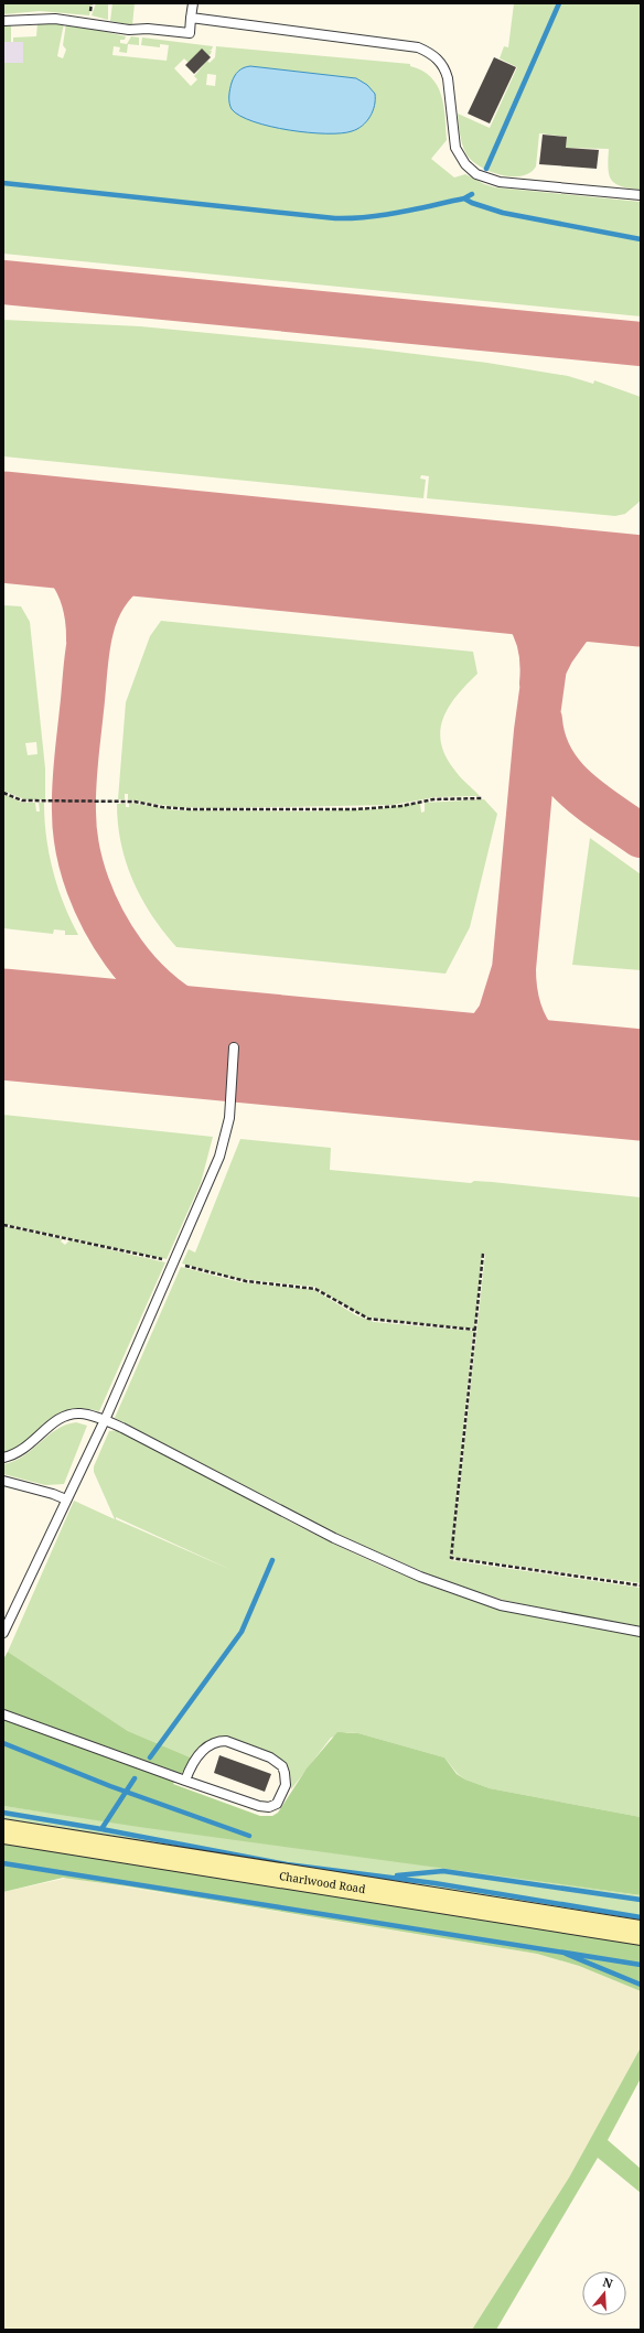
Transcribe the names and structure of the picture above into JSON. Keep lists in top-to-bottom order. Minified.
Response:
{"streets":{"street":["Charlwood Road"]},"north":"top"}
